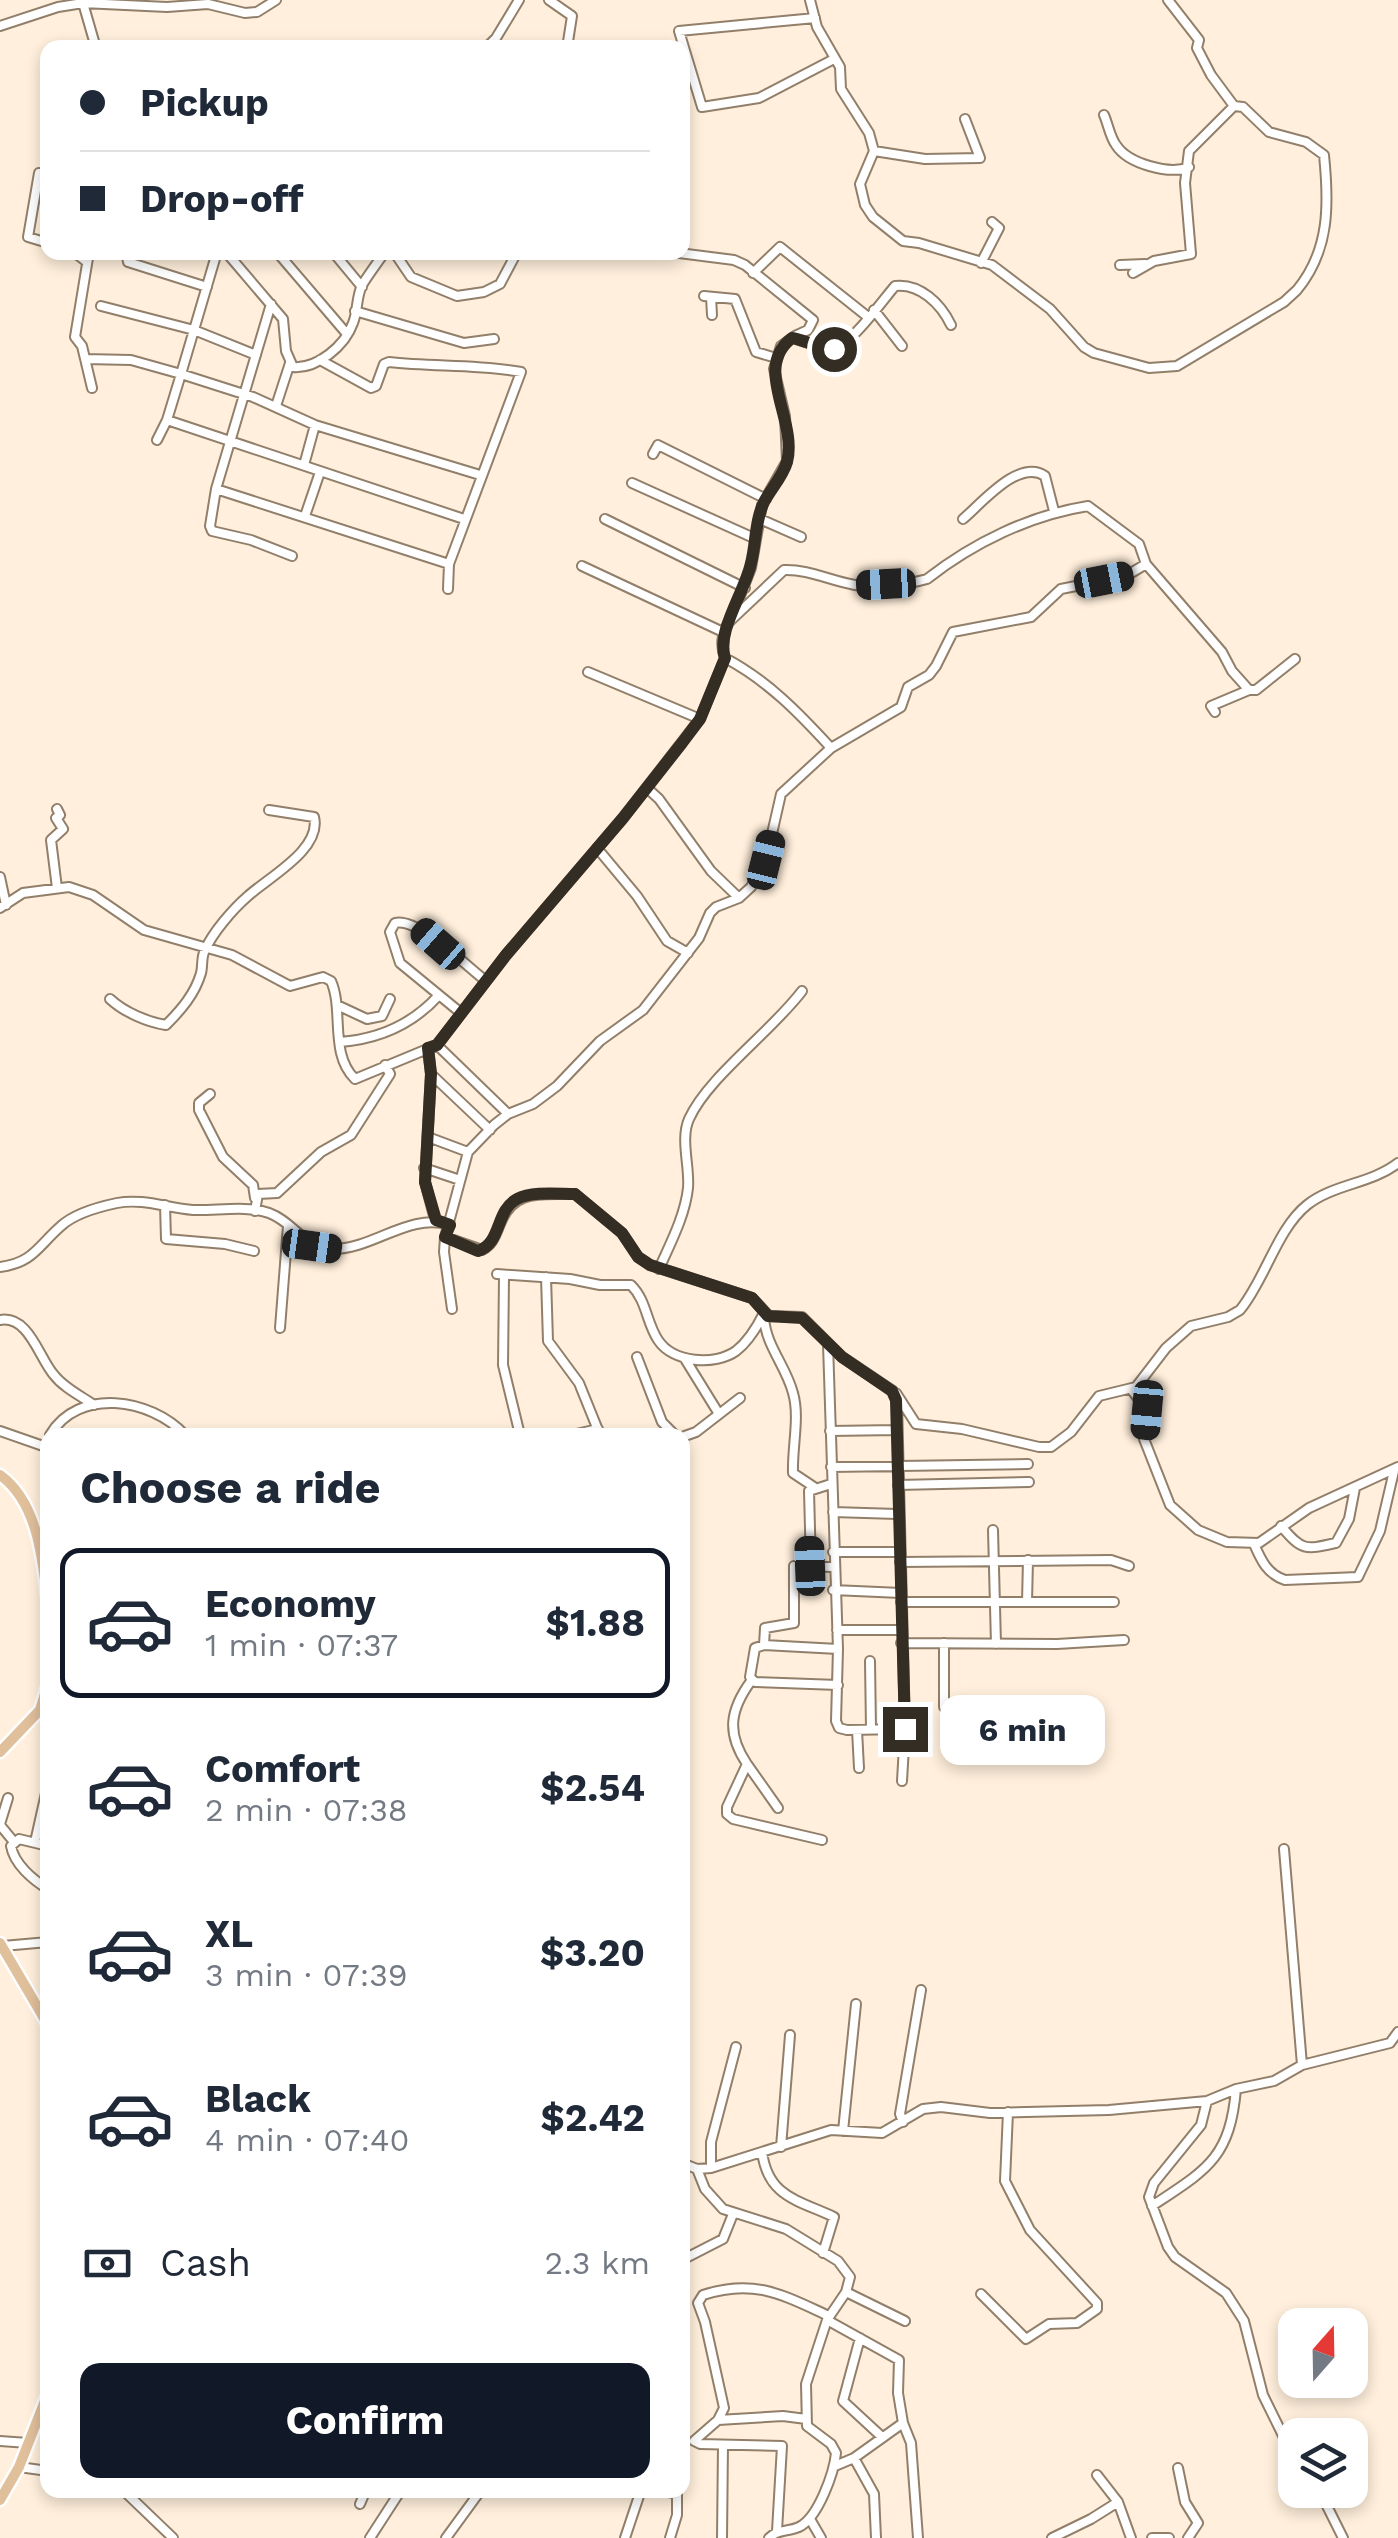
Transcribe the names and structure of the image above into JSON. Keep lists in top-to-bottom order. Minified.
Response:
{"north":"top","page":{"banner":["Pickup","Drop-off"],"heading":"Choose a ride","list":[{"name":"Economy","note":"1 min · 07:37","value":"$1.88"},{"name":"Comfort","note":"2 min · 07:38","value":"$2.54"},{"name":"XL","note":"3 min · 07:39","value":"$3.20"},{"name":"Black","note":"4 min · 07:40","value":"$2.42"}],"bubble":"6 min","pay":["Cash","2.3 km"],"buttons":"Confirm"}}
